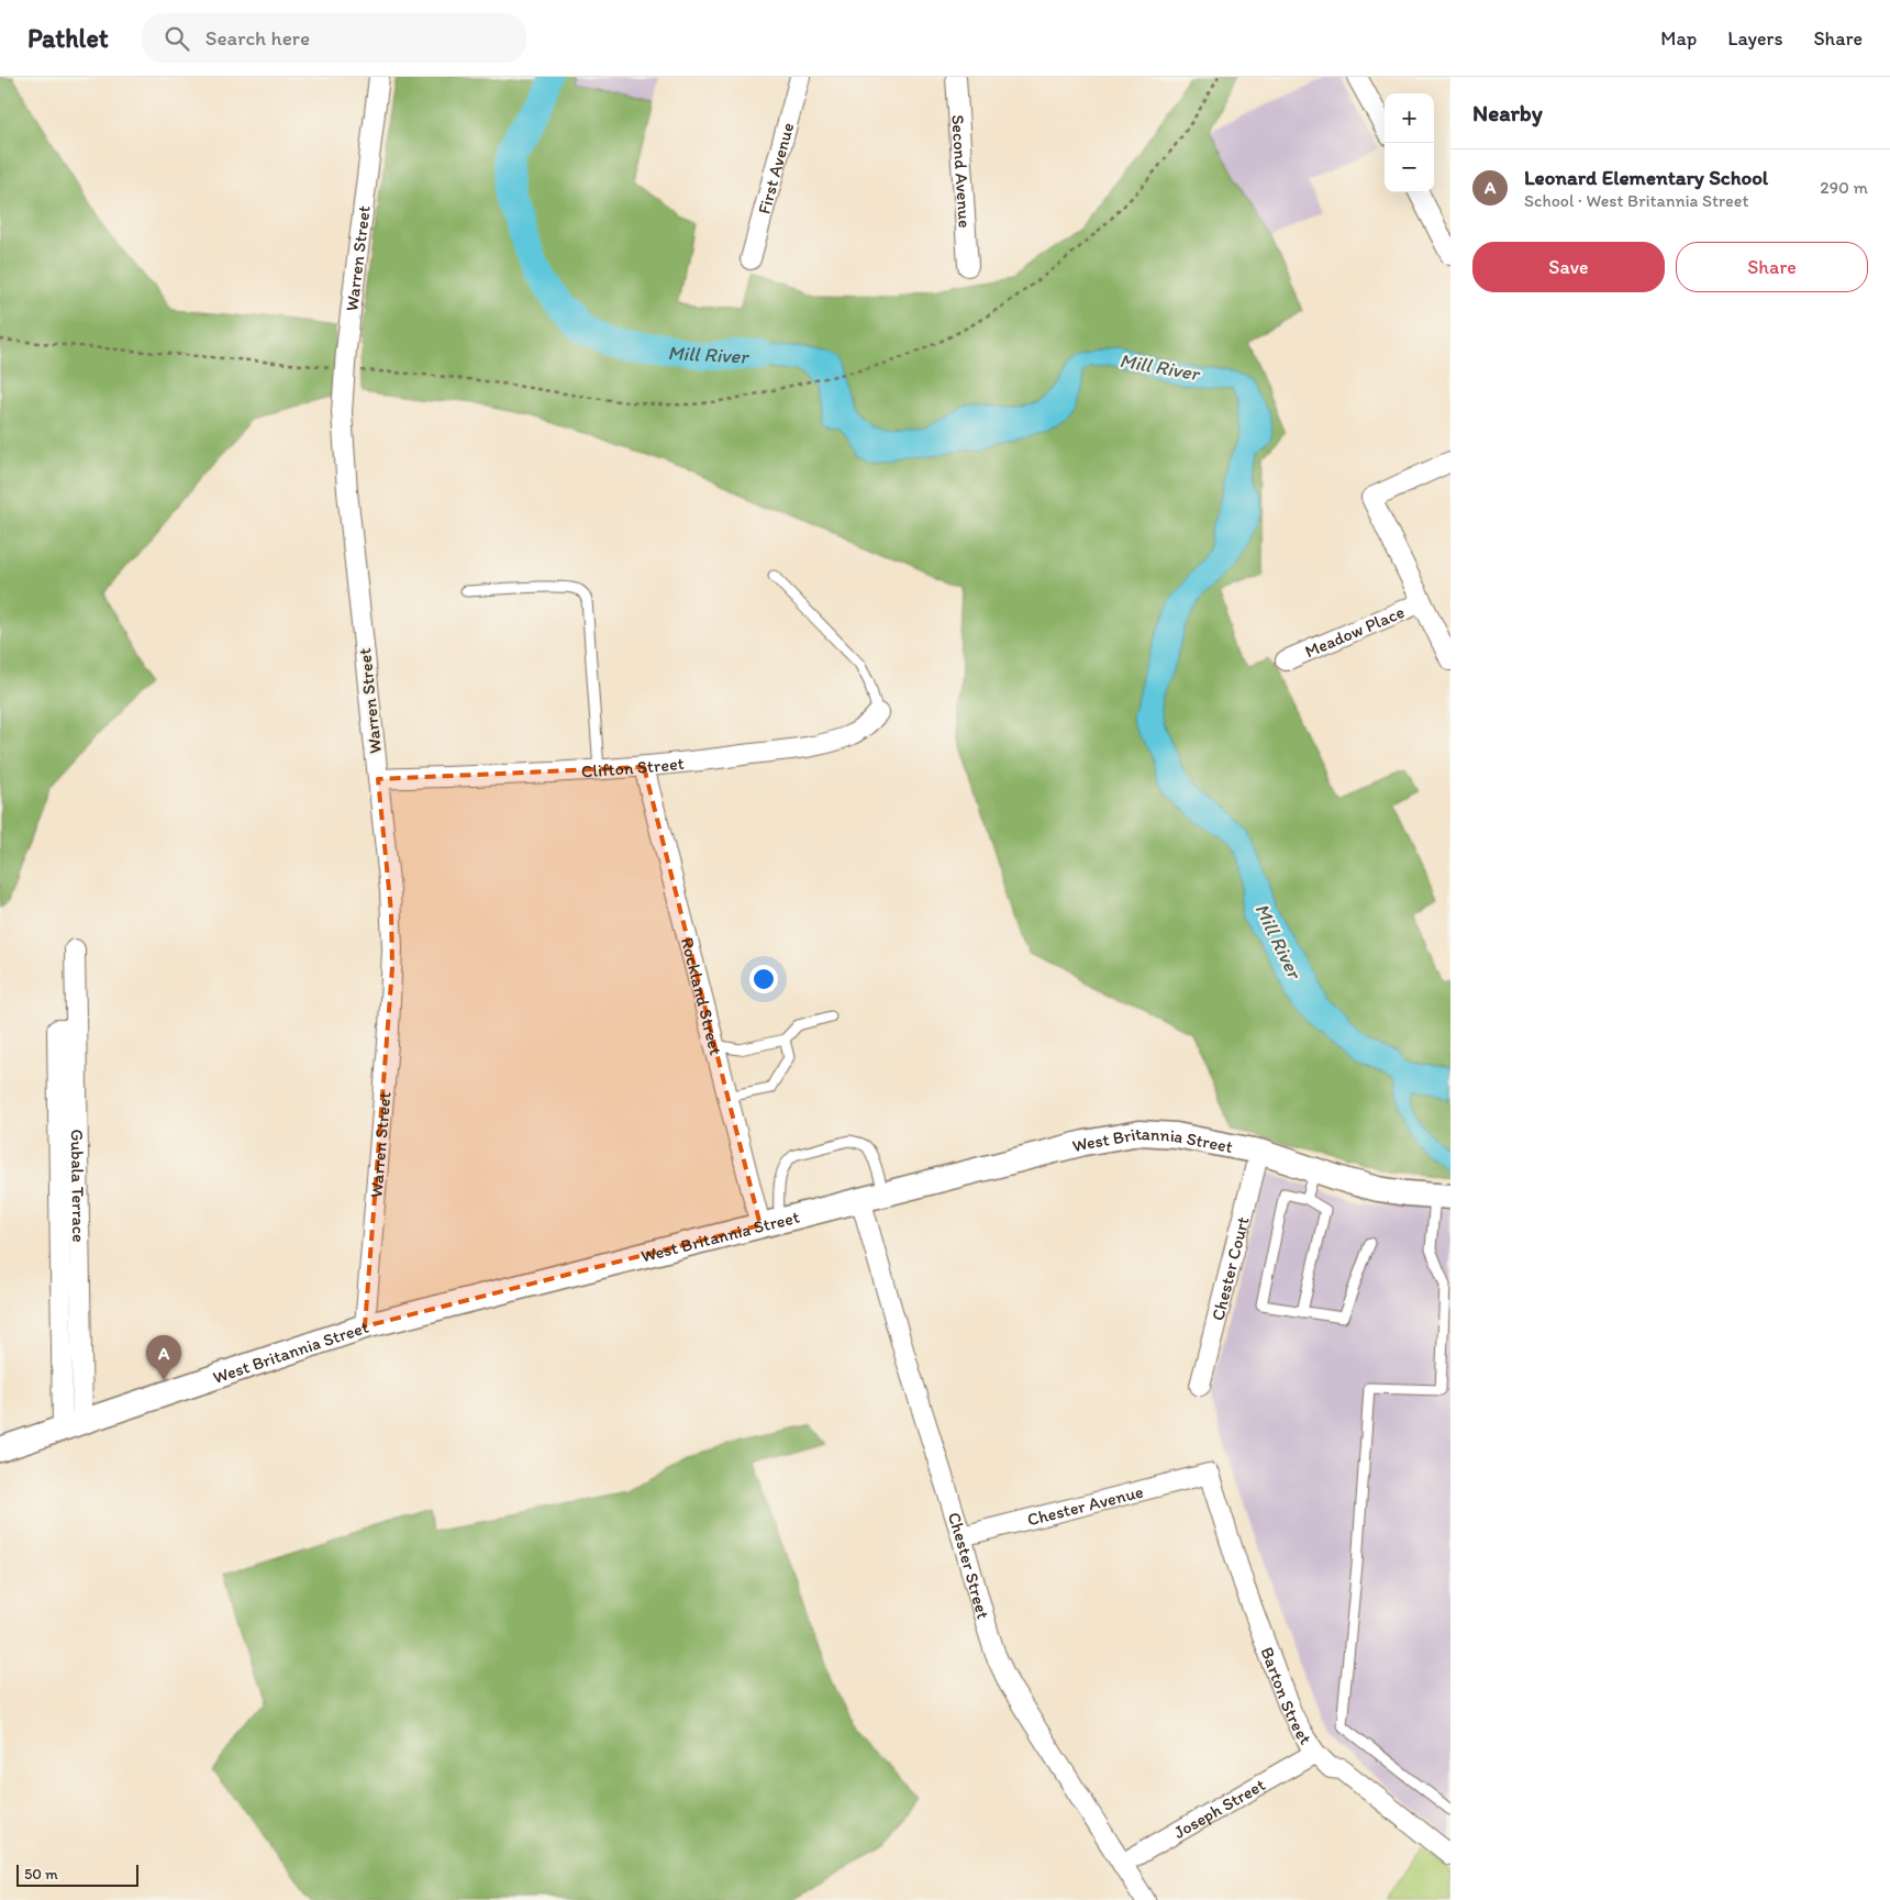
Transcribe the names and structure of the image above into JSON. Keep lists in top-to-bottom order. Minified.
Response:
{"streets":{"street":["First Avenue","Second Avenue","Warren Street","Meadow Place","Clifton Street","Rockland Street","West Britannia Street","Gubala Terrace","Chester Court","Chester Avenue","Chester Street","Barton Street","Joseph Street"]},"crossings":[["Warren Street","Clifton Street"],["Warren Street","West Britannia Street"],["Clifton Street","Rockland Street"],["Rockland Street","West Britannia Street"],["West Britannia Street","Gubala Terrace"],["West Britannia Street","Chester Court"],["West Britannia Street","Chester Street"],["Chester Avenue","Chester Street"],["Chester Avenue","Barton Street"],["Chester Street","Joseph Street"],["Barton Street","Joseph Street"]],"water":["Mill River"],"scale_bar":"50 m","page":{"header":"Pathlet","search":"Search here","nav":["Map","Layers","Share"],"heading":"Nearby","map_buttons":["+","−"],"list":[{"mark":"A","name":"Leonard Elementary School","note":"School · West Britannia Street","value":"290 m"}],"buttons":["Save","Share"],"pins":"A","scale":"50 m"}}
